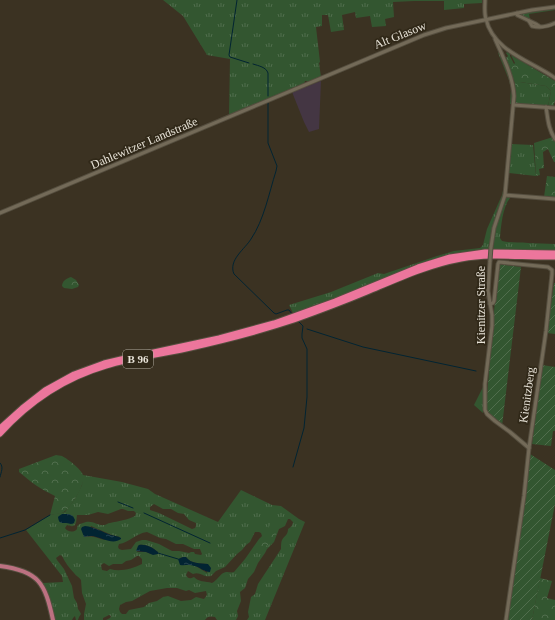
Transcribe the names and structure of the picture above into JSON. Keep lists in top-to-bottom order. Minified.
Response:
{"streets":{"highway":["B 96"],"street":["Alt Glasow","Dahlewitzer Landstraße","Kienitzer Straße","Kienitzberg"]},"crossings":[["Alt Glasow","Dahlewitzer Landstraße"],["Alt Glasow","Kienitzer Straße"],["Kienitzer Straße","Kienitzberg"]]}
